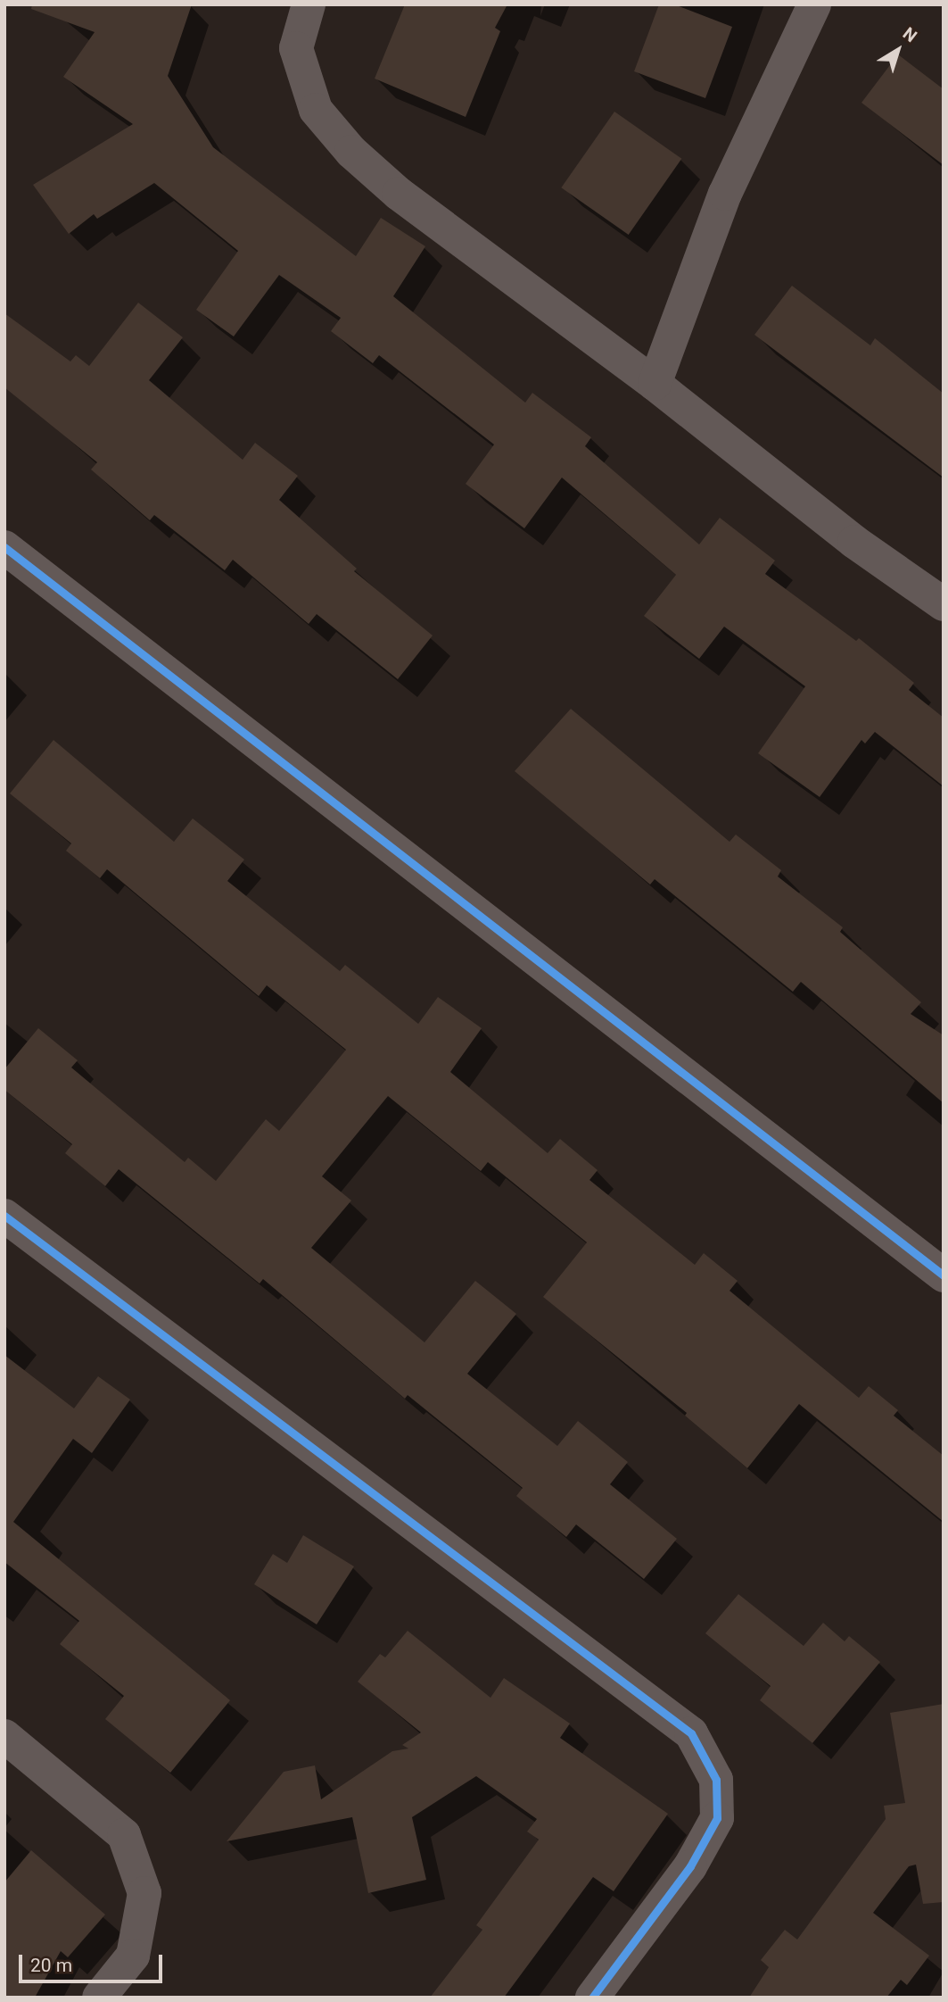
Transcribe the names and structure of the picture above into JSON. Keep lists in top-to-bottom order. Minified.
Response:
{"scale_bar":"20 m","north":"top right"}
